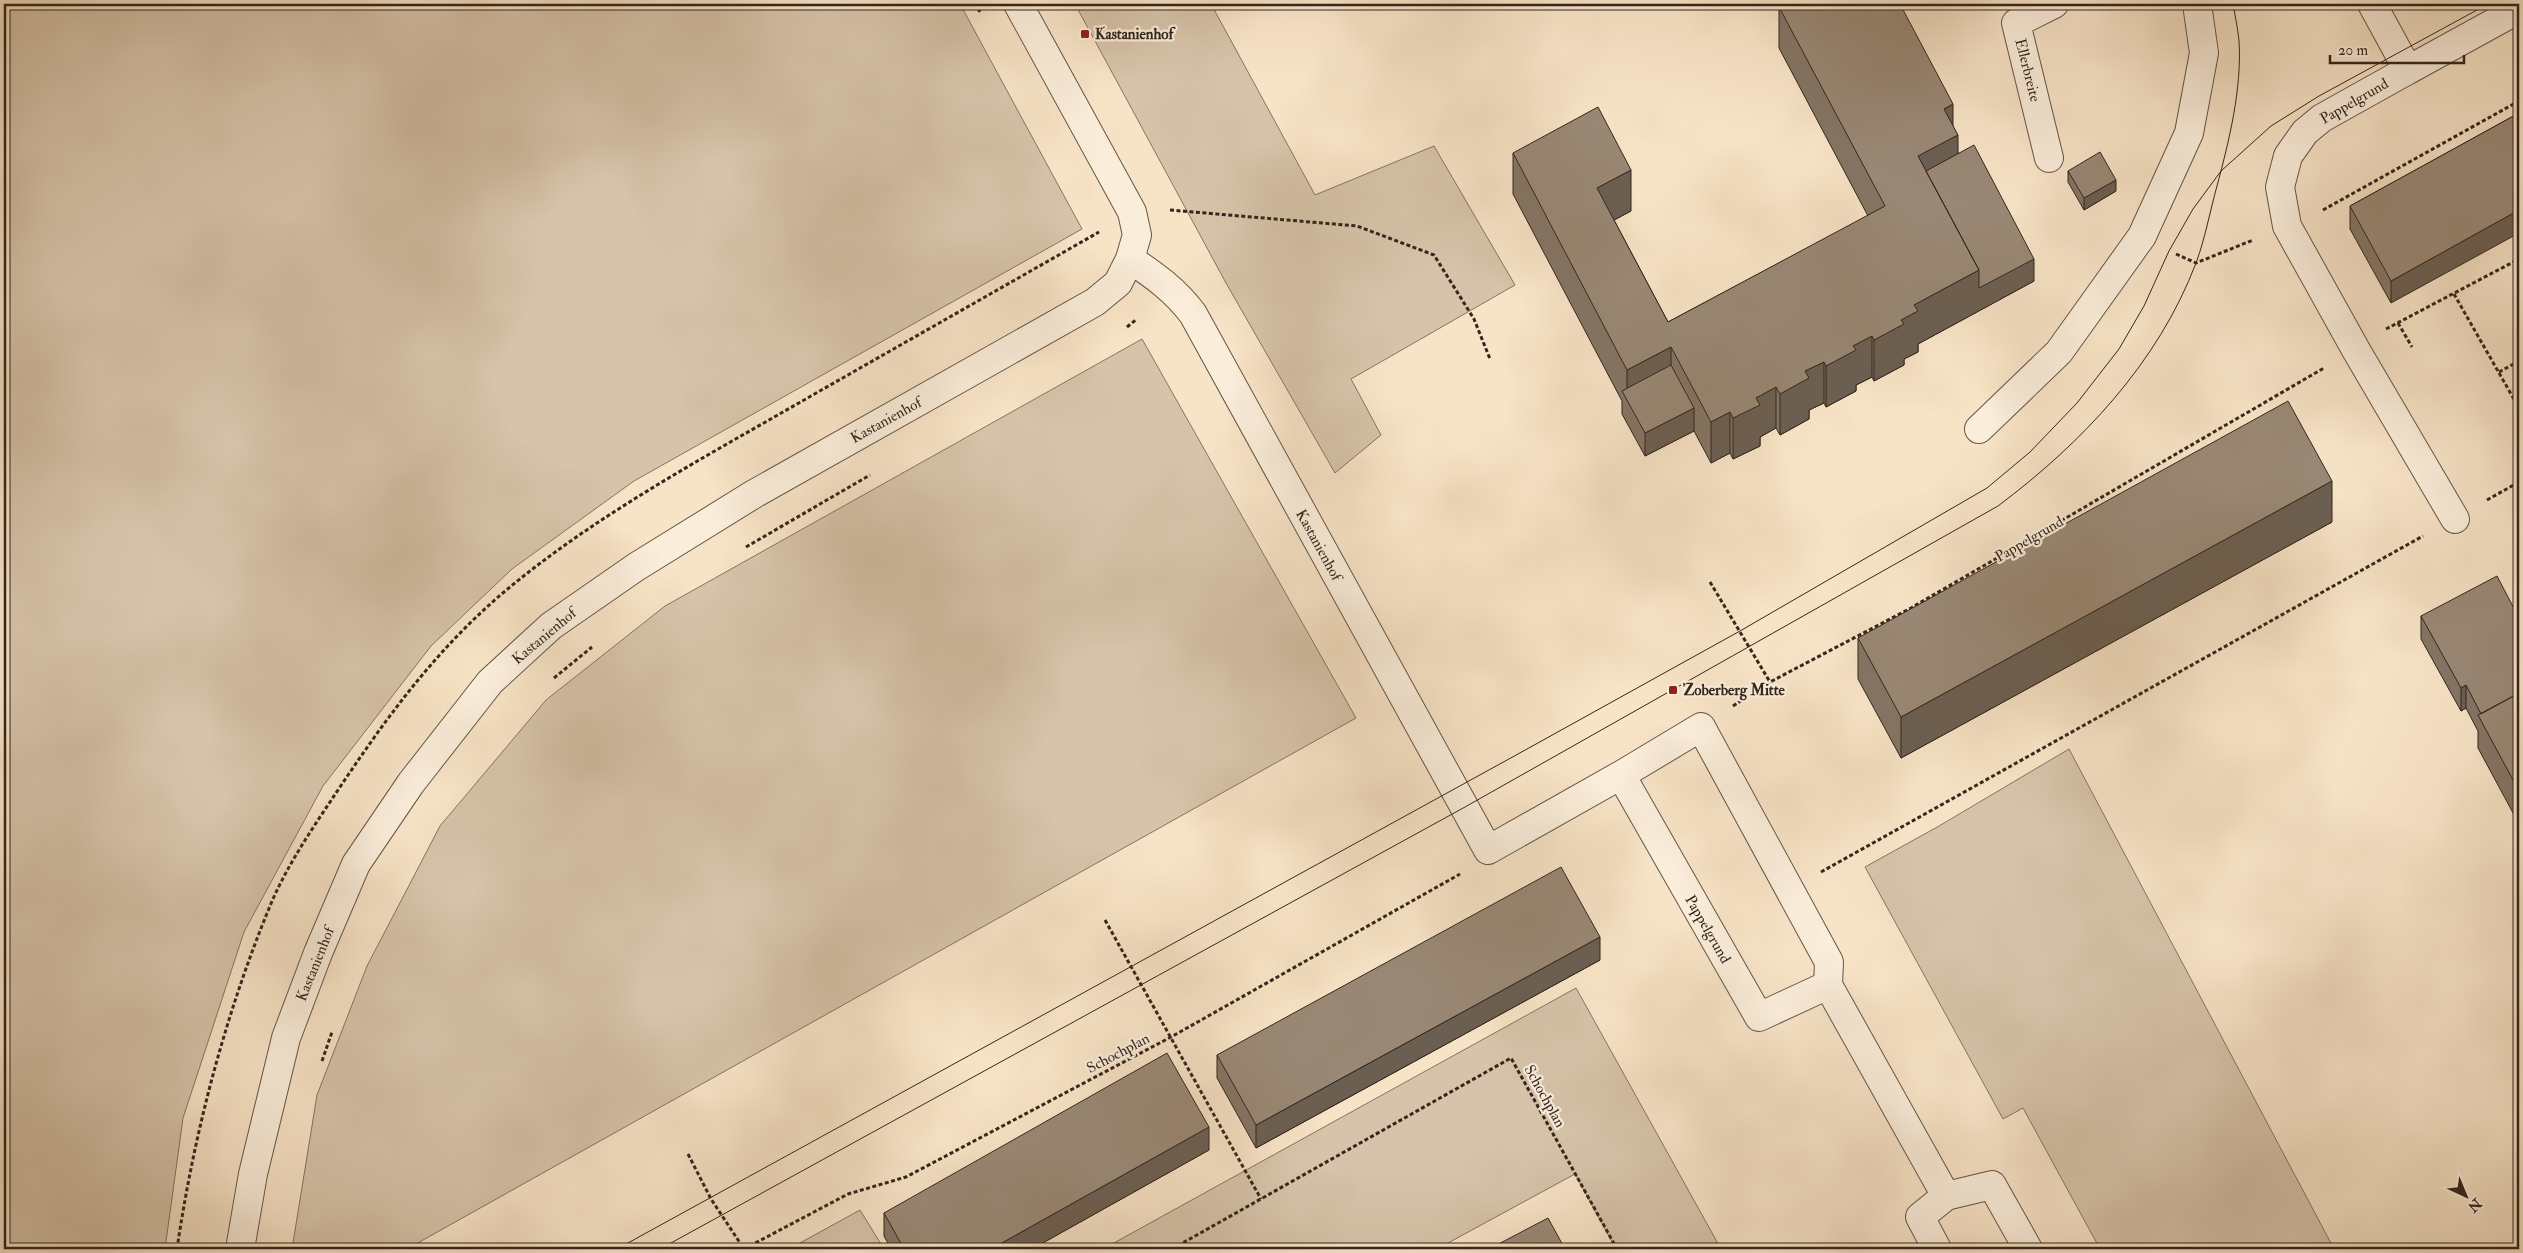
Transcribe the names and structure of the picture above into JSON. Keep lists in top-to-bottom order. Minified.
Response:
{"streets":{"street":["Ellerbreite","Pappelgrund","Kastanienhof"],"path":["Schochplan"]},"crossings":[["Kastanienhof","Schochplan"]],"places":{"transit":["Kastanienhof","Zoberberg Mitte"]},"scale_bar":"20 m","north":"bottom right"}
